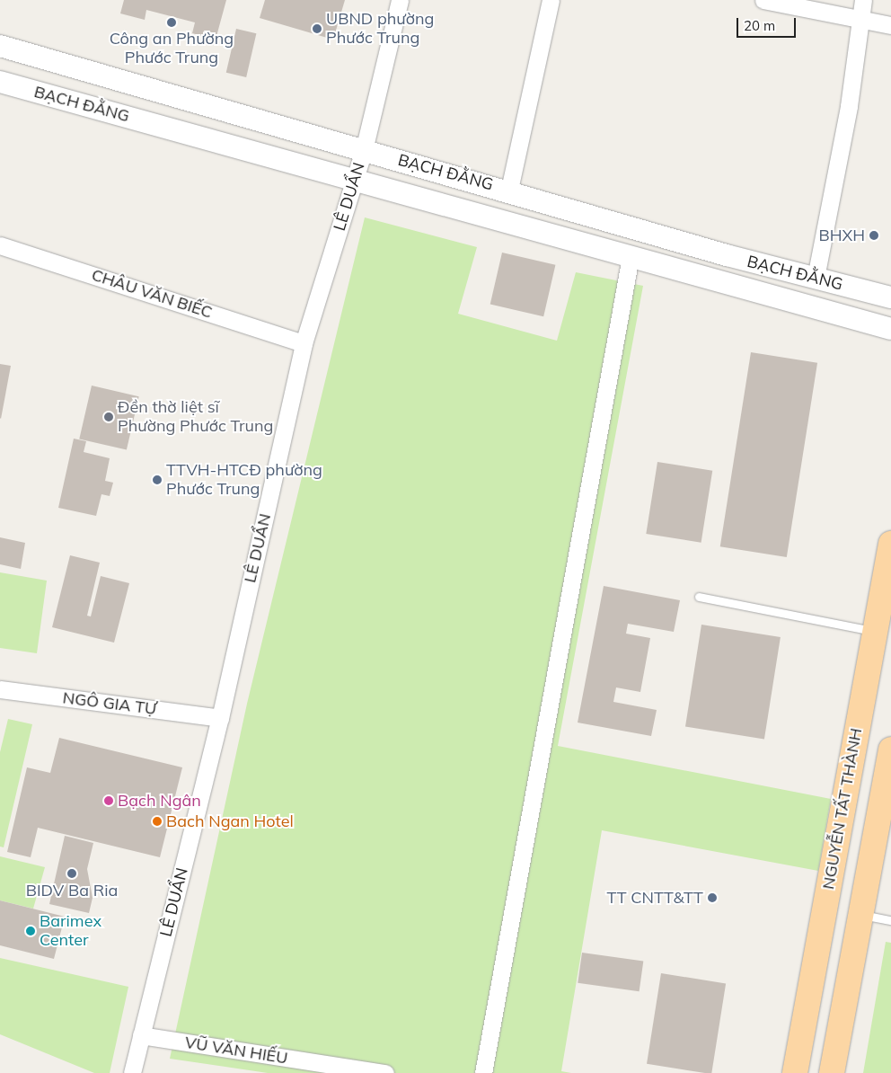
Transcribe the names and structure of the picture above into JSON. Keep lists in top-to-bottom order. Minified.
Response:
{"streets":{"main road":["NGUYỄN TẤT THÀNH"],"street":["BẠCH ĐẰNG","LÊ DUẨN","CHÂU VĂN BIẾC","NGÔ GIA TỰ","VŨ VĂN HIẾU"]},"crossings":[["BẠCH ĐẰNG","LÊ DUẨN"],["LÊ DUẨN","CHÂU VĂN BIẾC"],["LÊ DUẨN","NGÔ GIA TỰ"],["LÊ DUẨN","VŨ VĂN HIẾU"]],"places":["Công an Phường Phước Trung","UBND phường Phước Trung","BHXH","Đền thờ liệt sĩ Phường Phước Trung","TTVH-HTCĐ phường Phước Trung","Bạch Ngân","Bach Ngan Hotel","BIDV Ba Ria","TT CNTT&TT","Barimex Center"],"scale_bar":"20 m"}
